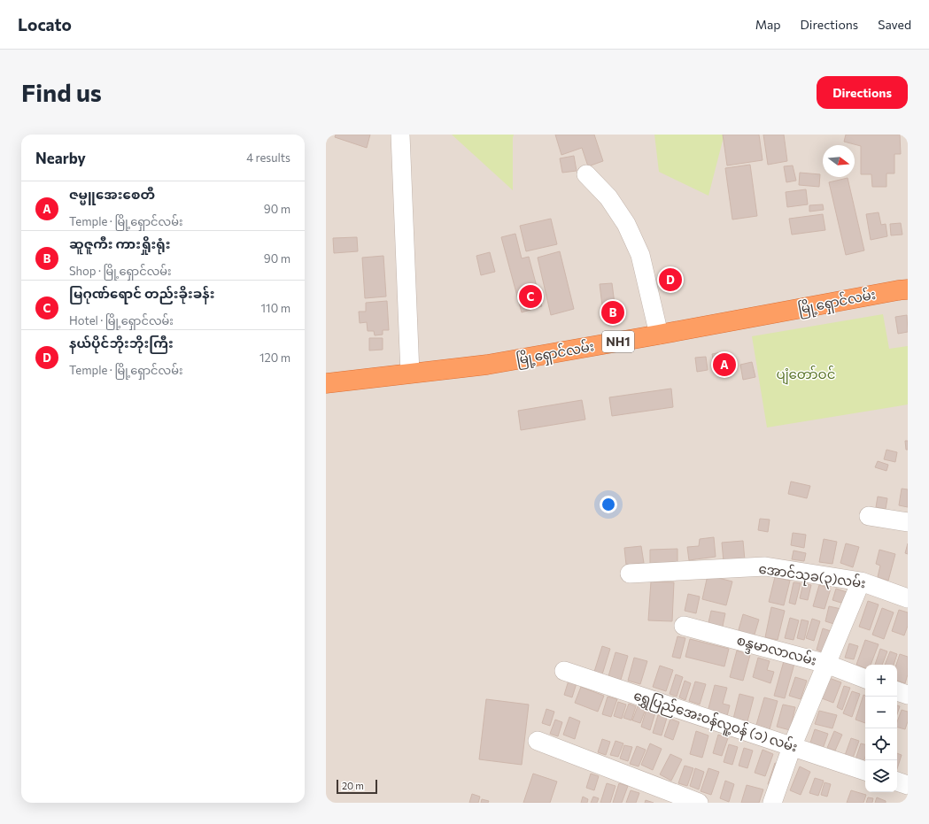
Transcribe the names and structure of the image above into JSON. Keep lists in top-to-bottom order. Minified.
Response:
{"streets":{"highway":["မြို့ရှောင်လမ်း","NH1"],"street":["အောင်သုခ(၃)လမ်း","စန္ဒမာလာလမ်း","ရွှေပြည်အေးဝန်လူ့ဝန် (၁) လမ်း"]},"parks":["ပျံတော်ဝင်"],"scale_bar":"20 m","north":"right","page":{"header":"Locato","nav":["Map","Directions","Saved"],"buttons":"Directions","title":"Find us","heading":["Nearby","4 results"],"list":[{"mark":"A","name":"ဇမ္မူအေးစေတီ","note":"Temple · မြို့ရှောင်လမ်း","value":"90 m"},{"mark":"B","name":"ဆူဇူကီး ကားရှိုးရုံး","note":"Shop · မြို့ရှောင်လမ်း","value":"90 m"},{"mark":"C","name":"မြဂုဏ်ရောင် တည်းခိုးခန်း","note":"Hotel · မြို့ရှောင်လမ်း","value":"110 m"},{"mark":"D","name":"နယ်ပိုင်ဘိုးဘိုးကြီး","note":"Temple · မြို့ရှောင်လမ်း","value":"120 m"}],"pins":["D","C","B","A"],"map_buttons":["+","−"],"scale":"20 m"}}
